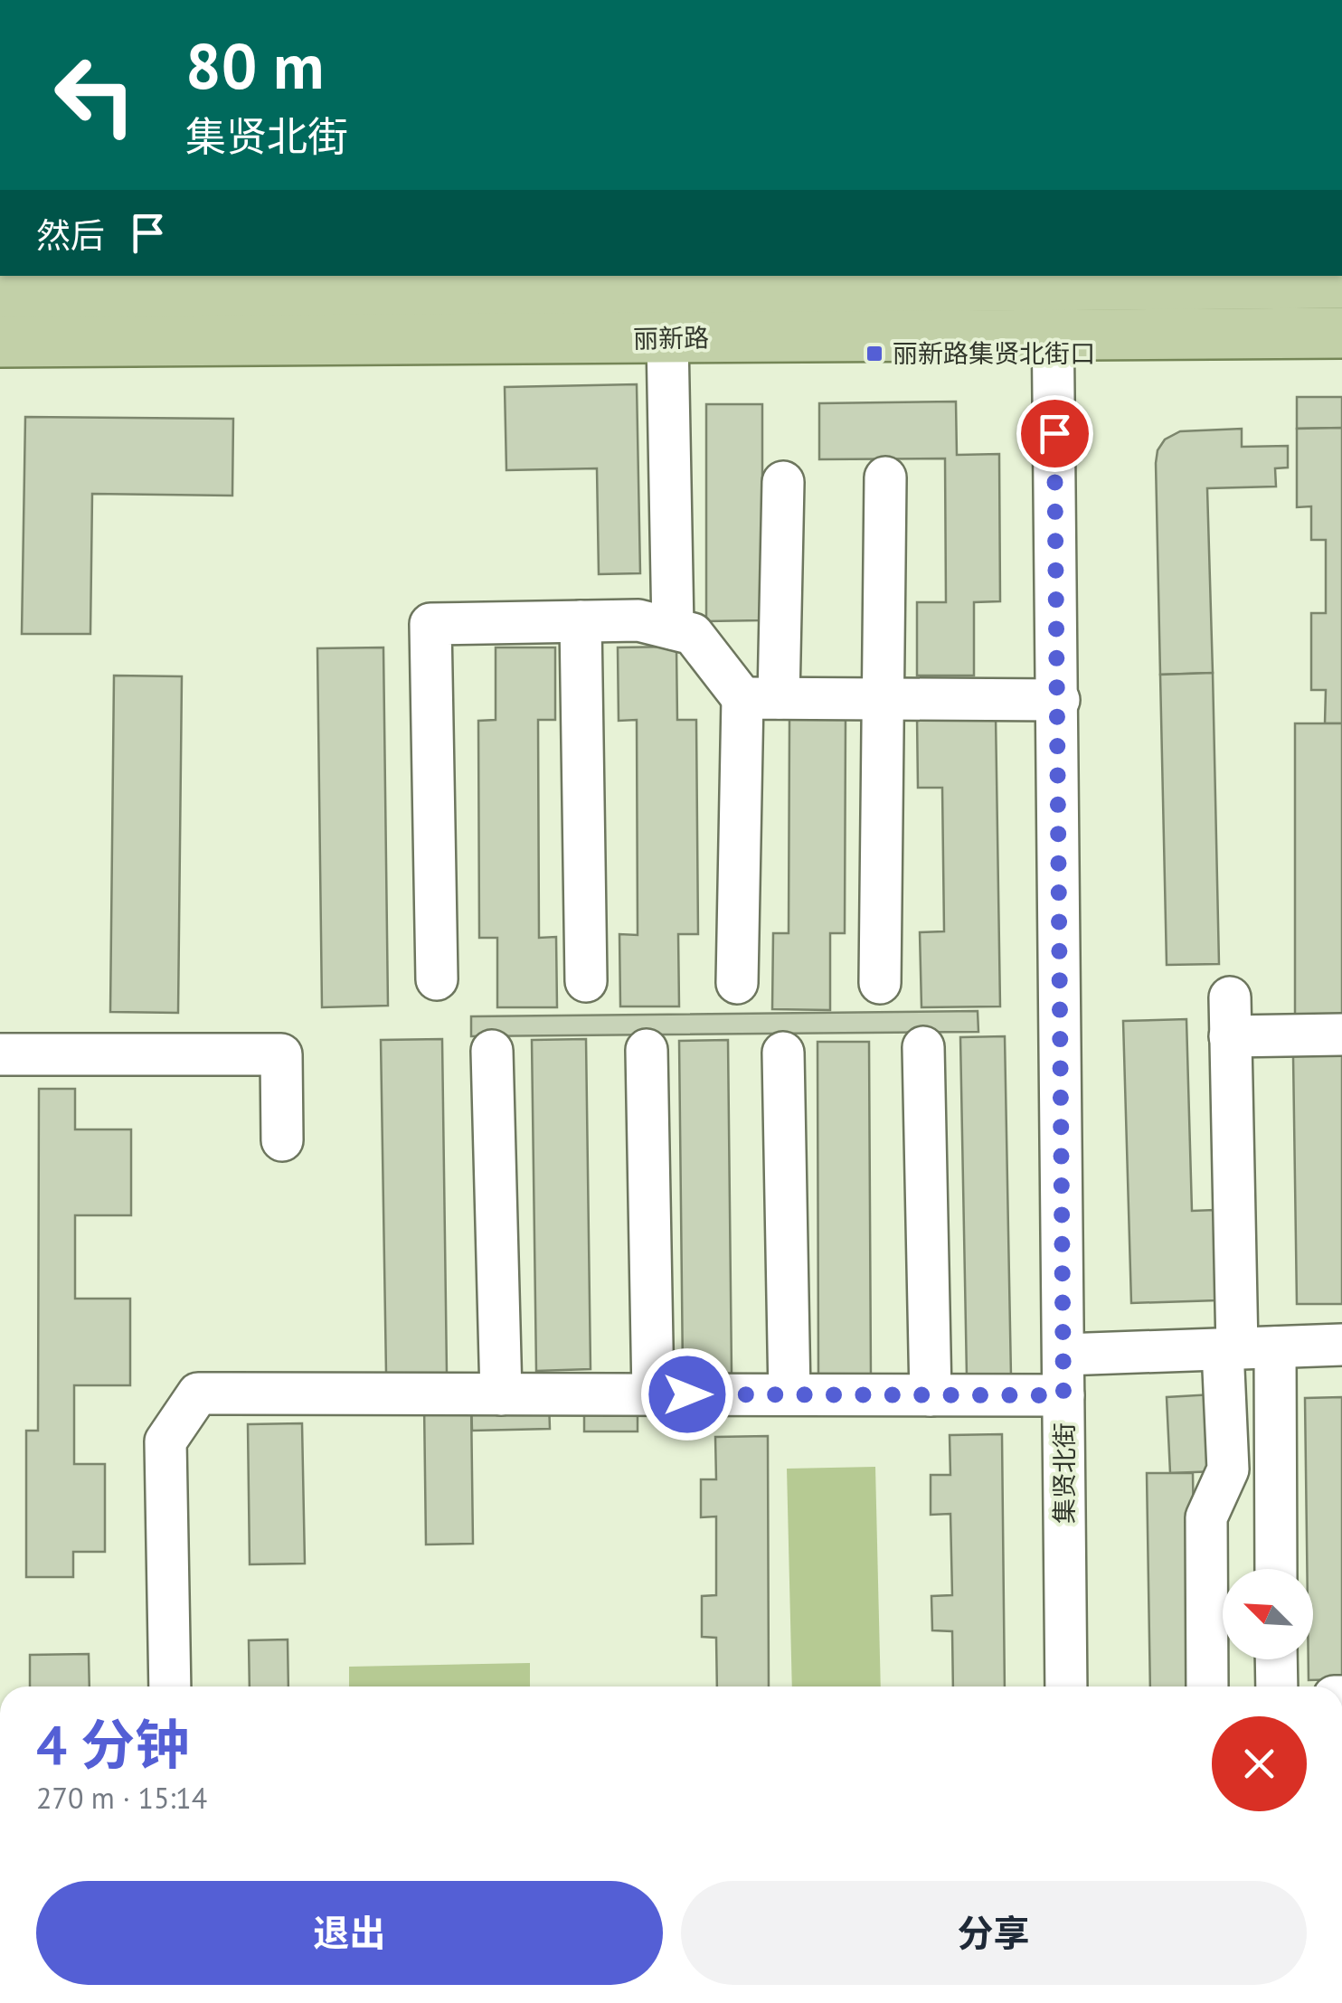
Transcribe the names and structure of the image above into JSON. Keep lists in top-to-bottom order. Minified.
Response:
{"streets":{"main road":["丽新路"],"street":["集贤北街"]},"crossings":[["丽新路","集贤北街"]],"places":{"transit":["丽新路集贤北街口"]},"north":"top left","page":{"turn":["80 m","集贤北街"],"then":"然后","heading":["4 分钟","270 m · 15:14"],"buttons":["退出","分享"]}}
